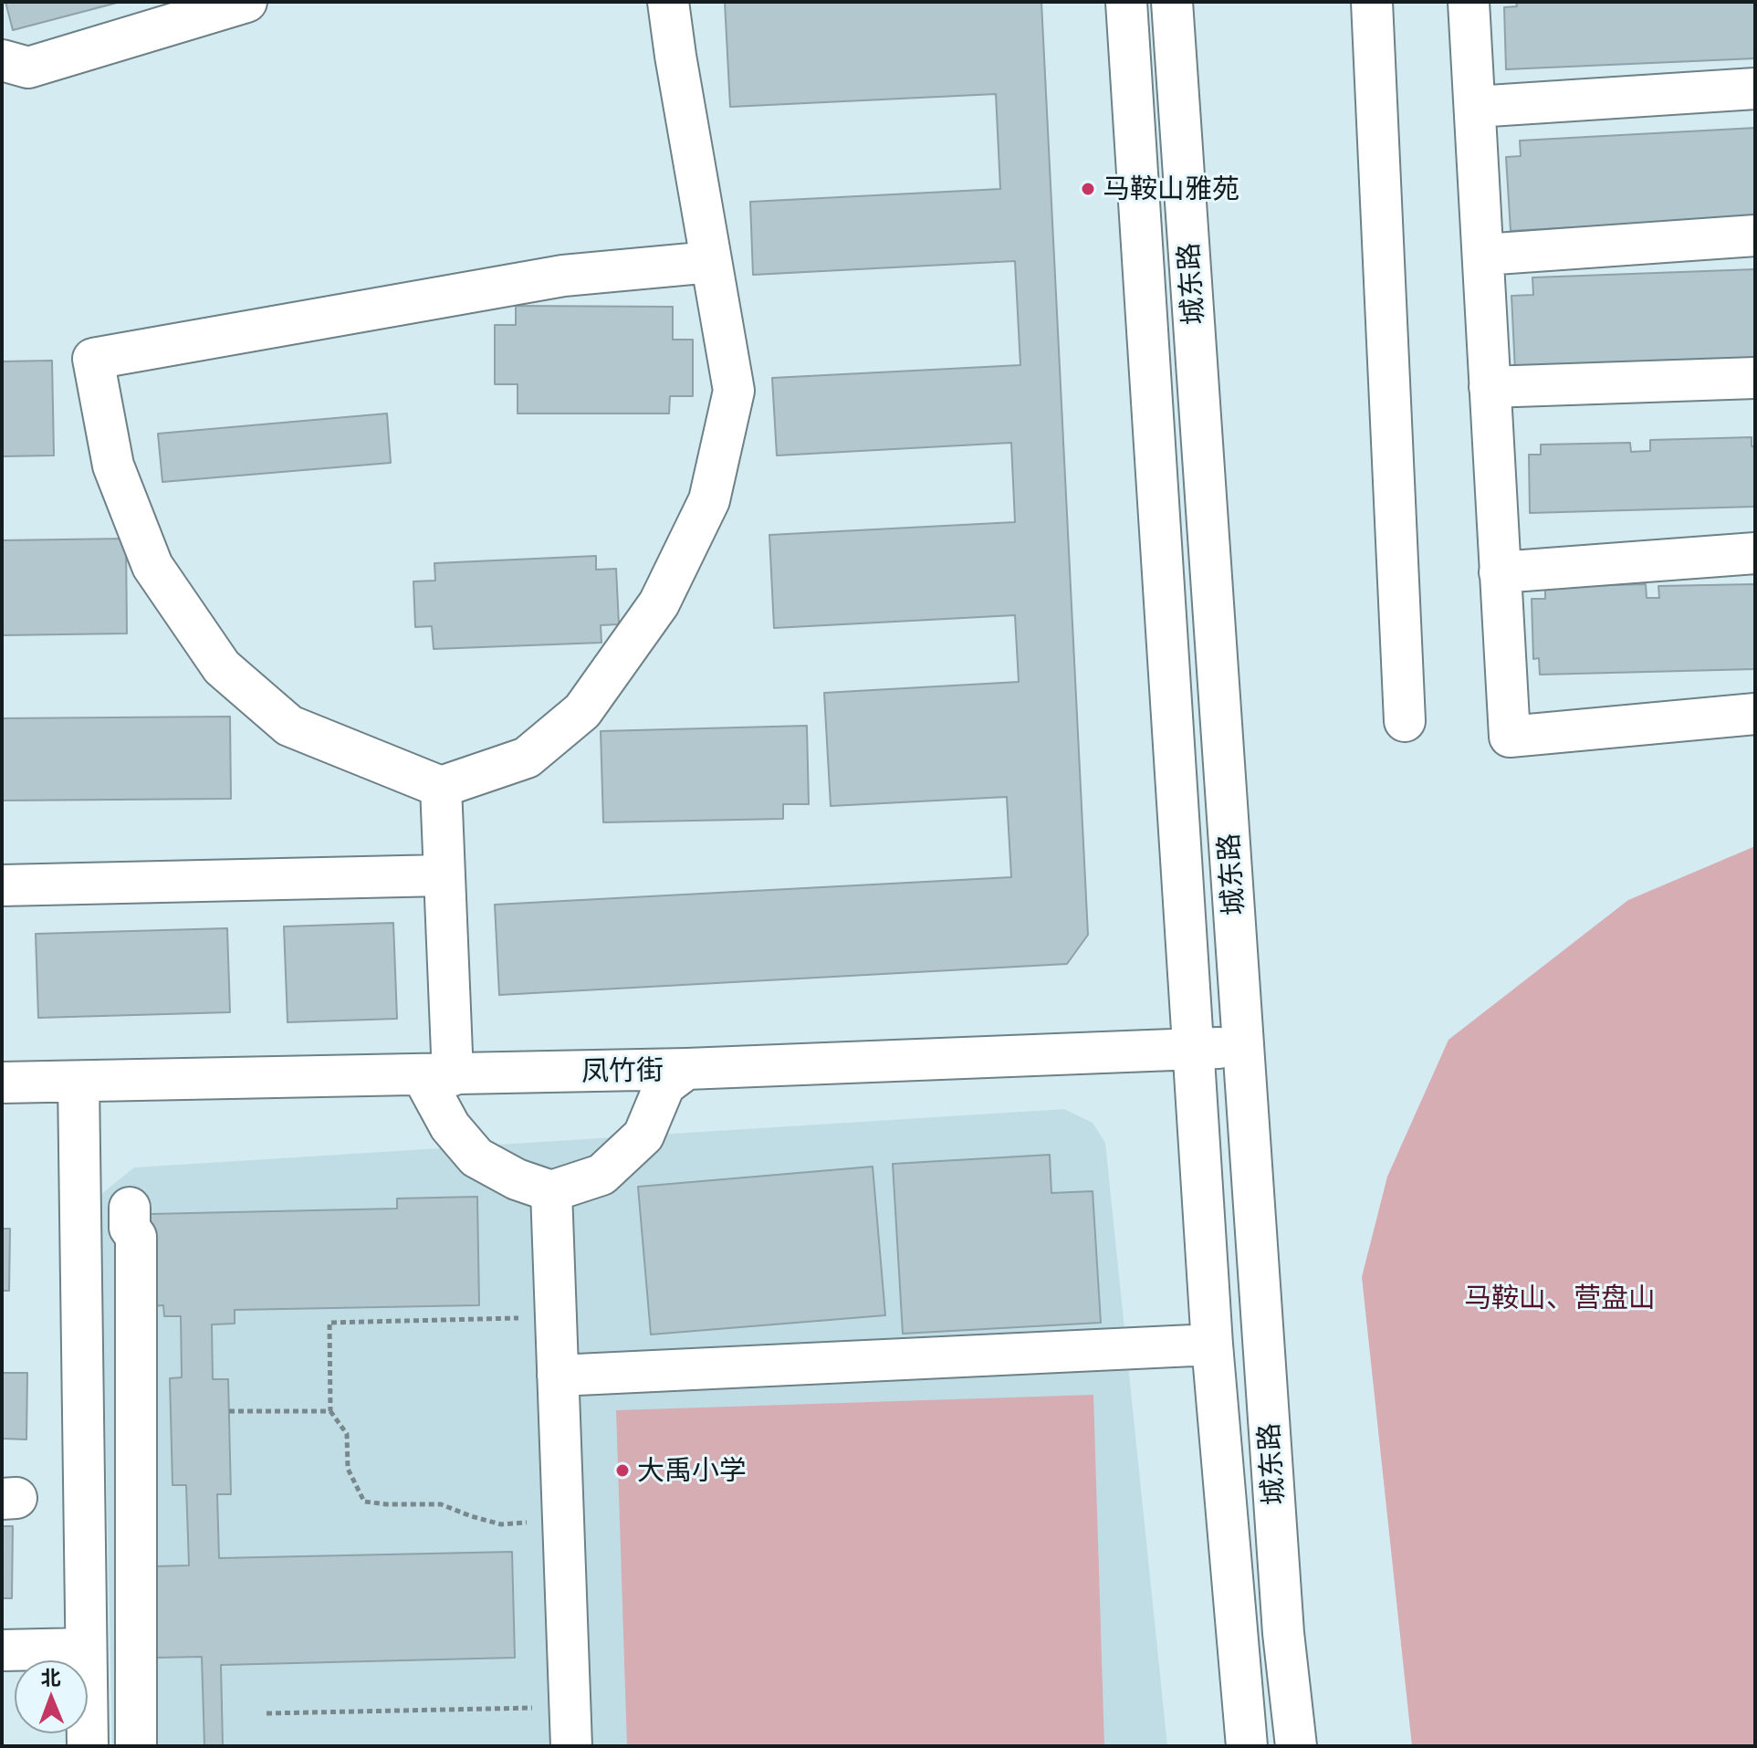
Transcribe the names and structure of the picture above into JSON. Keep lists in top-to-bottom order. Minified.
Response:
{"streets":{"street":["城东路","凤竹街"]},"crossings":[["城东路","凤竹街"]],"parks":["马鞍山、营盘山"],"places":["马鞍山雅苑","大禹小学"],"north":"top"}
